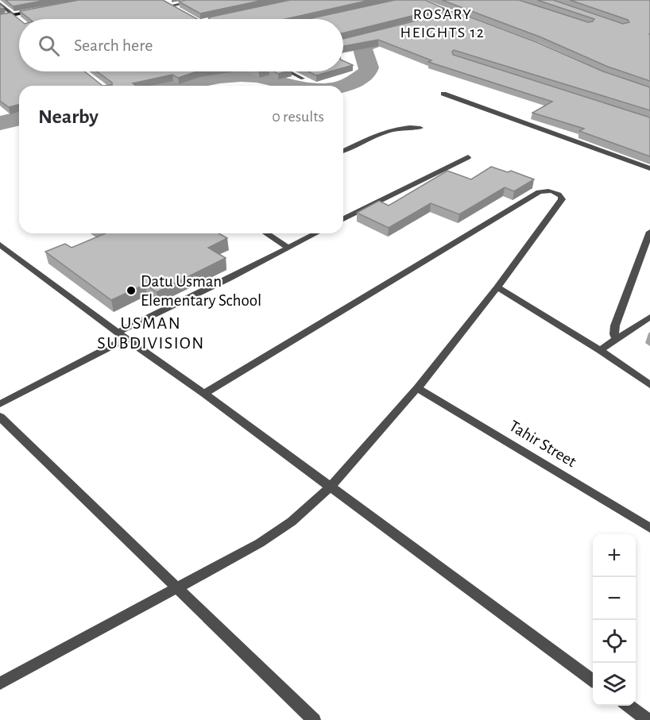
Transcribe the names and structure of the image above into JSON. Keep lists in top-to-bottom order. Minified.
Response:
{"streets":{"street":["Tahir Street"]},"districts":["ROSARY HEIGHTS 12","USMAN SUBDIVISION"],"places":["Datu Usman Elementary School"],"page":{"search":"Search here","heading":["Nearby","0 results"],"map_buttons":["+","−"]}}
